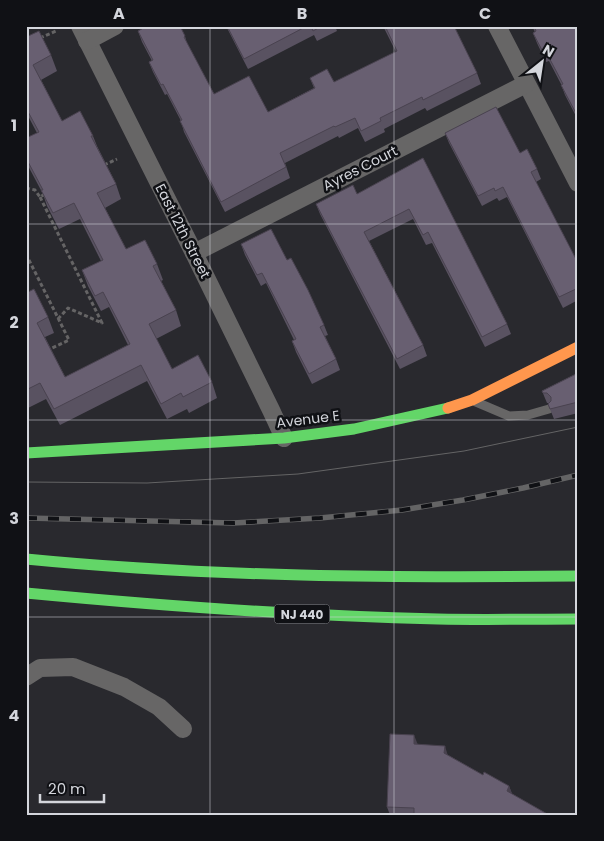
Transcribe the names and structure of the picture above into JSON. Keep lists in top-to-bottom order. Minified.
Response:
{"streets":{"main road":["Avenue E","NJ 440"],"street":["Ayres Court","East 12th Street"]},"crossings":[["Ayres Court","East 12th Street"],["East 12th Street","Avenue E"]],"scale_bar":"20 m","north":"top right","grid":{"columns":["A","B","C"],"rows":["1","2","3","4"]}}
